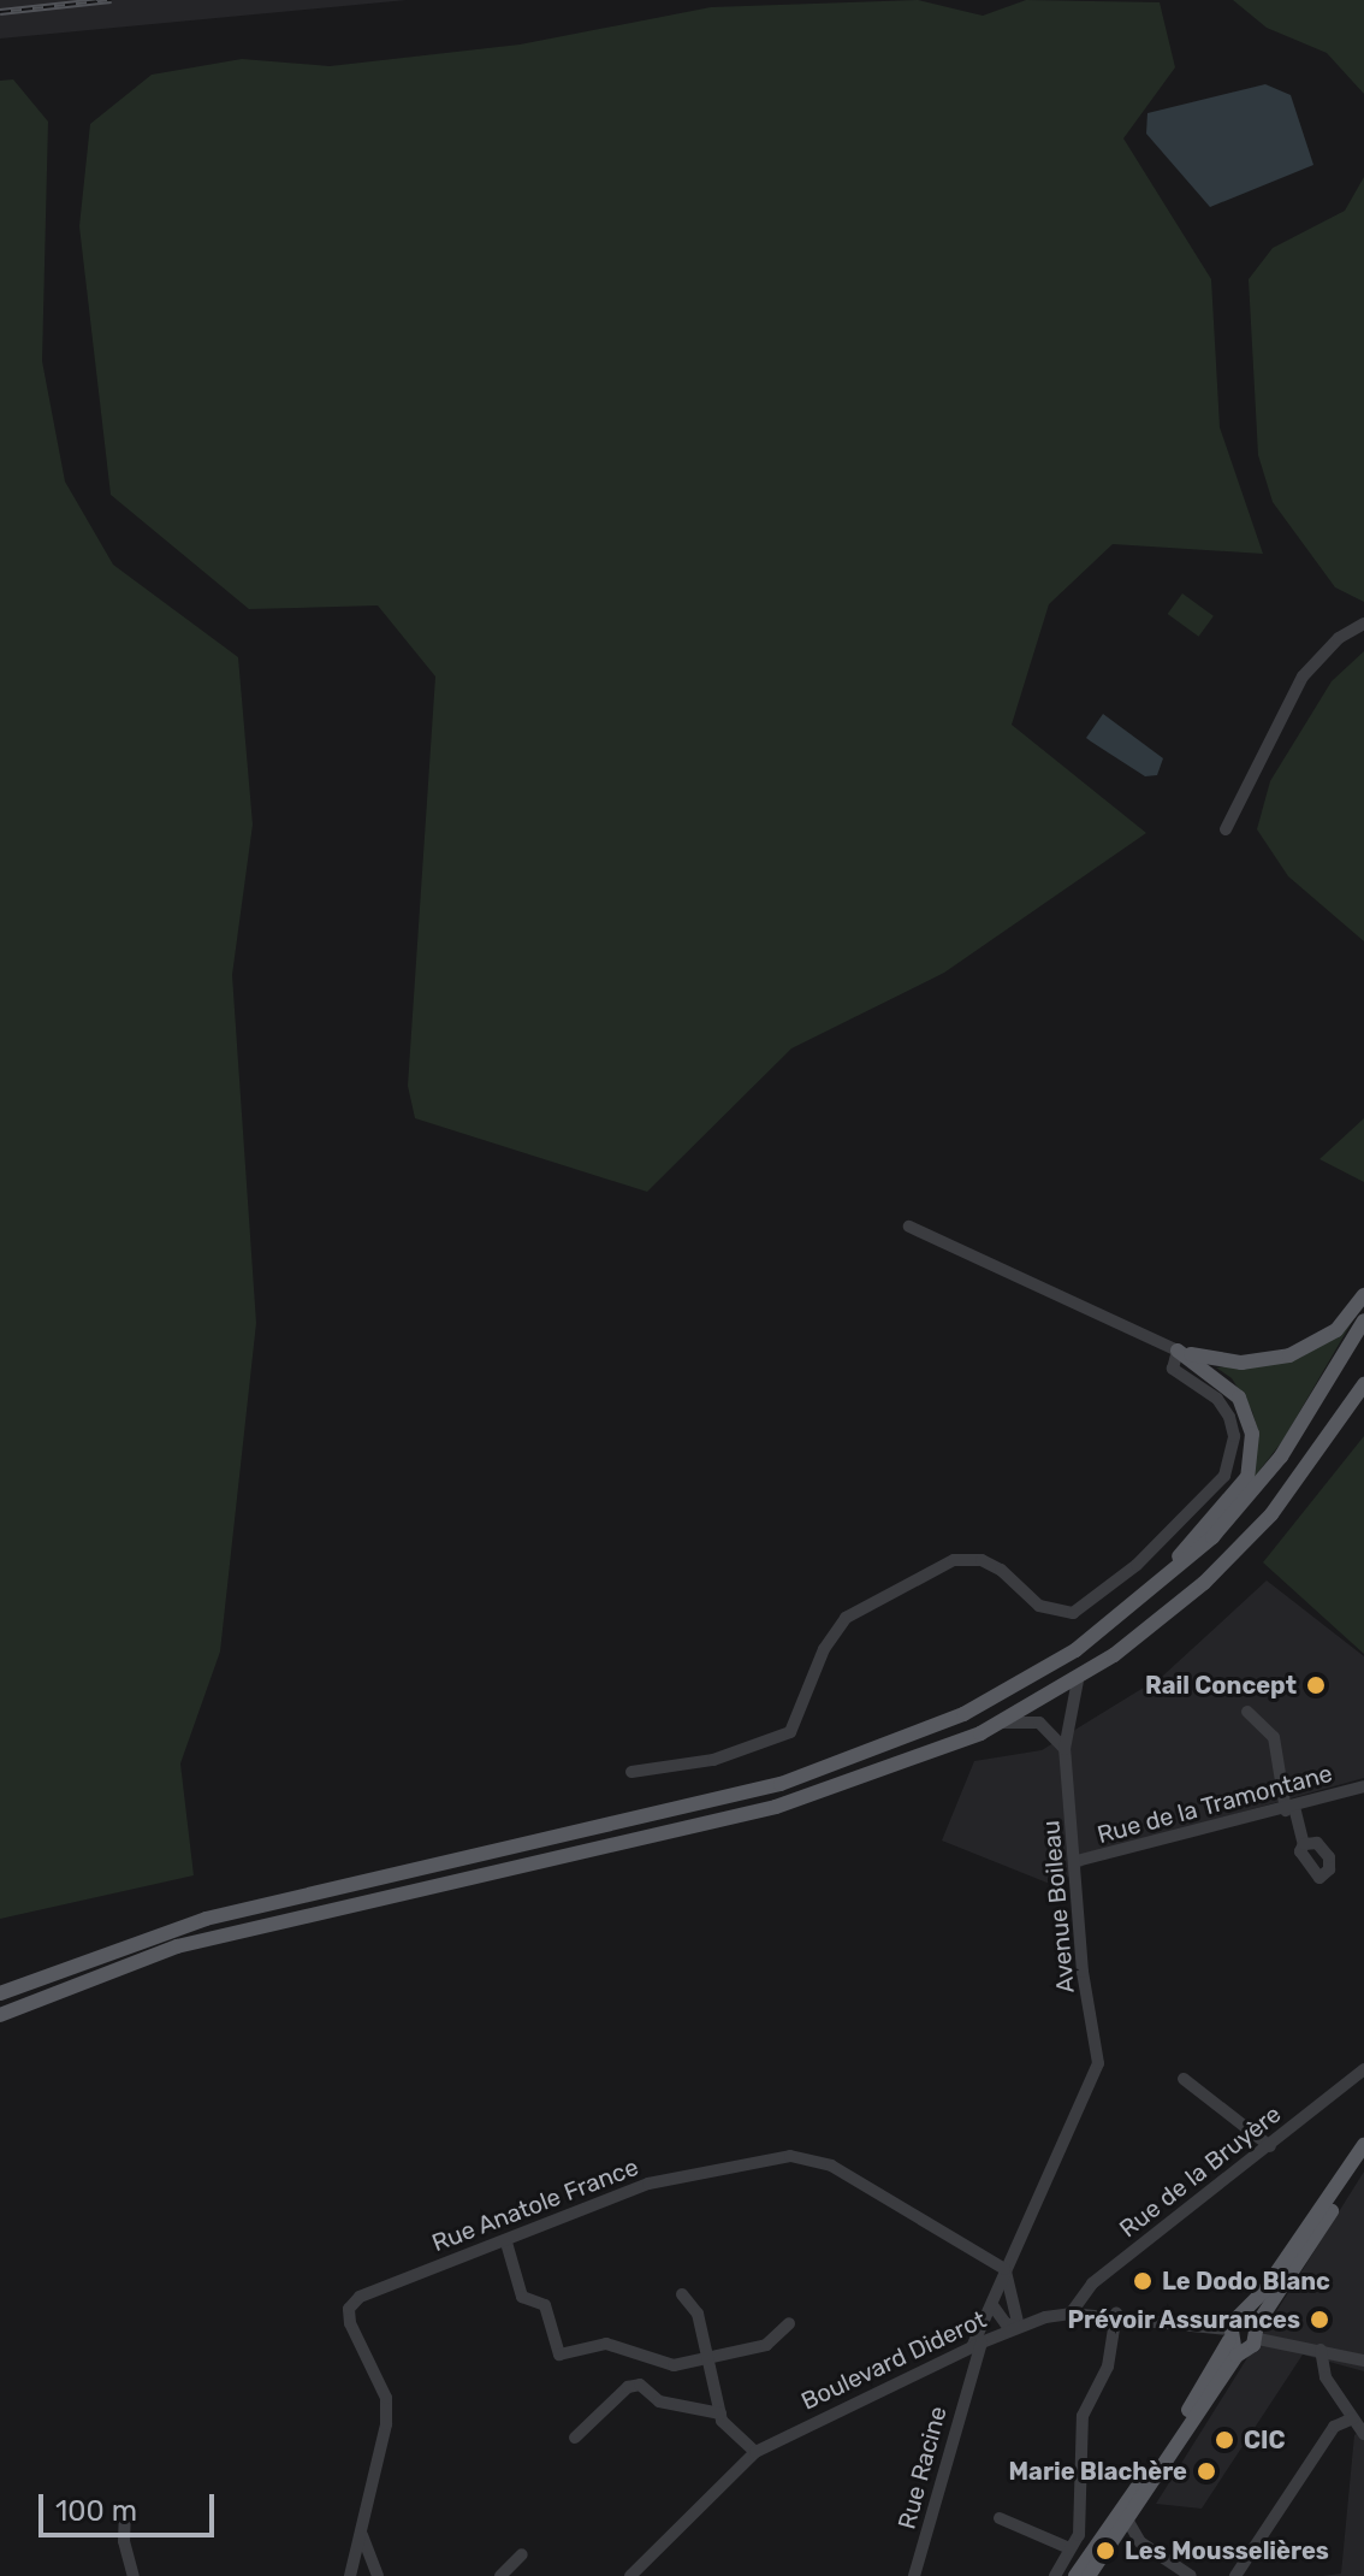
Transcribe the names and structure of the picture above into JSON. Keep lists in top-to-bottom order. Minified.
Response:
{"streets":{"street":["Rue de la Tramontane","Avenue Boileau","Rue de la Bruyère","Rue Anatole France","Boulevard Diderot","Rue Racine"]},"crossings":[["Rue de la Tramontane","Avenue Boileau"],["Avenue Boileau","Rue Anatole France"],["Avenue Boileau","Rue Racine"],["Rue de la Bruyère","Boulevard Diderot"],["Boulevard Diderot","Rue Racine"]],"places":["Rail Concept","Le Dodo Blanc","Prévoir Assurances","CIC","Marie Blachère","Les Mousselières"],"scale_bar":"100 m"}
